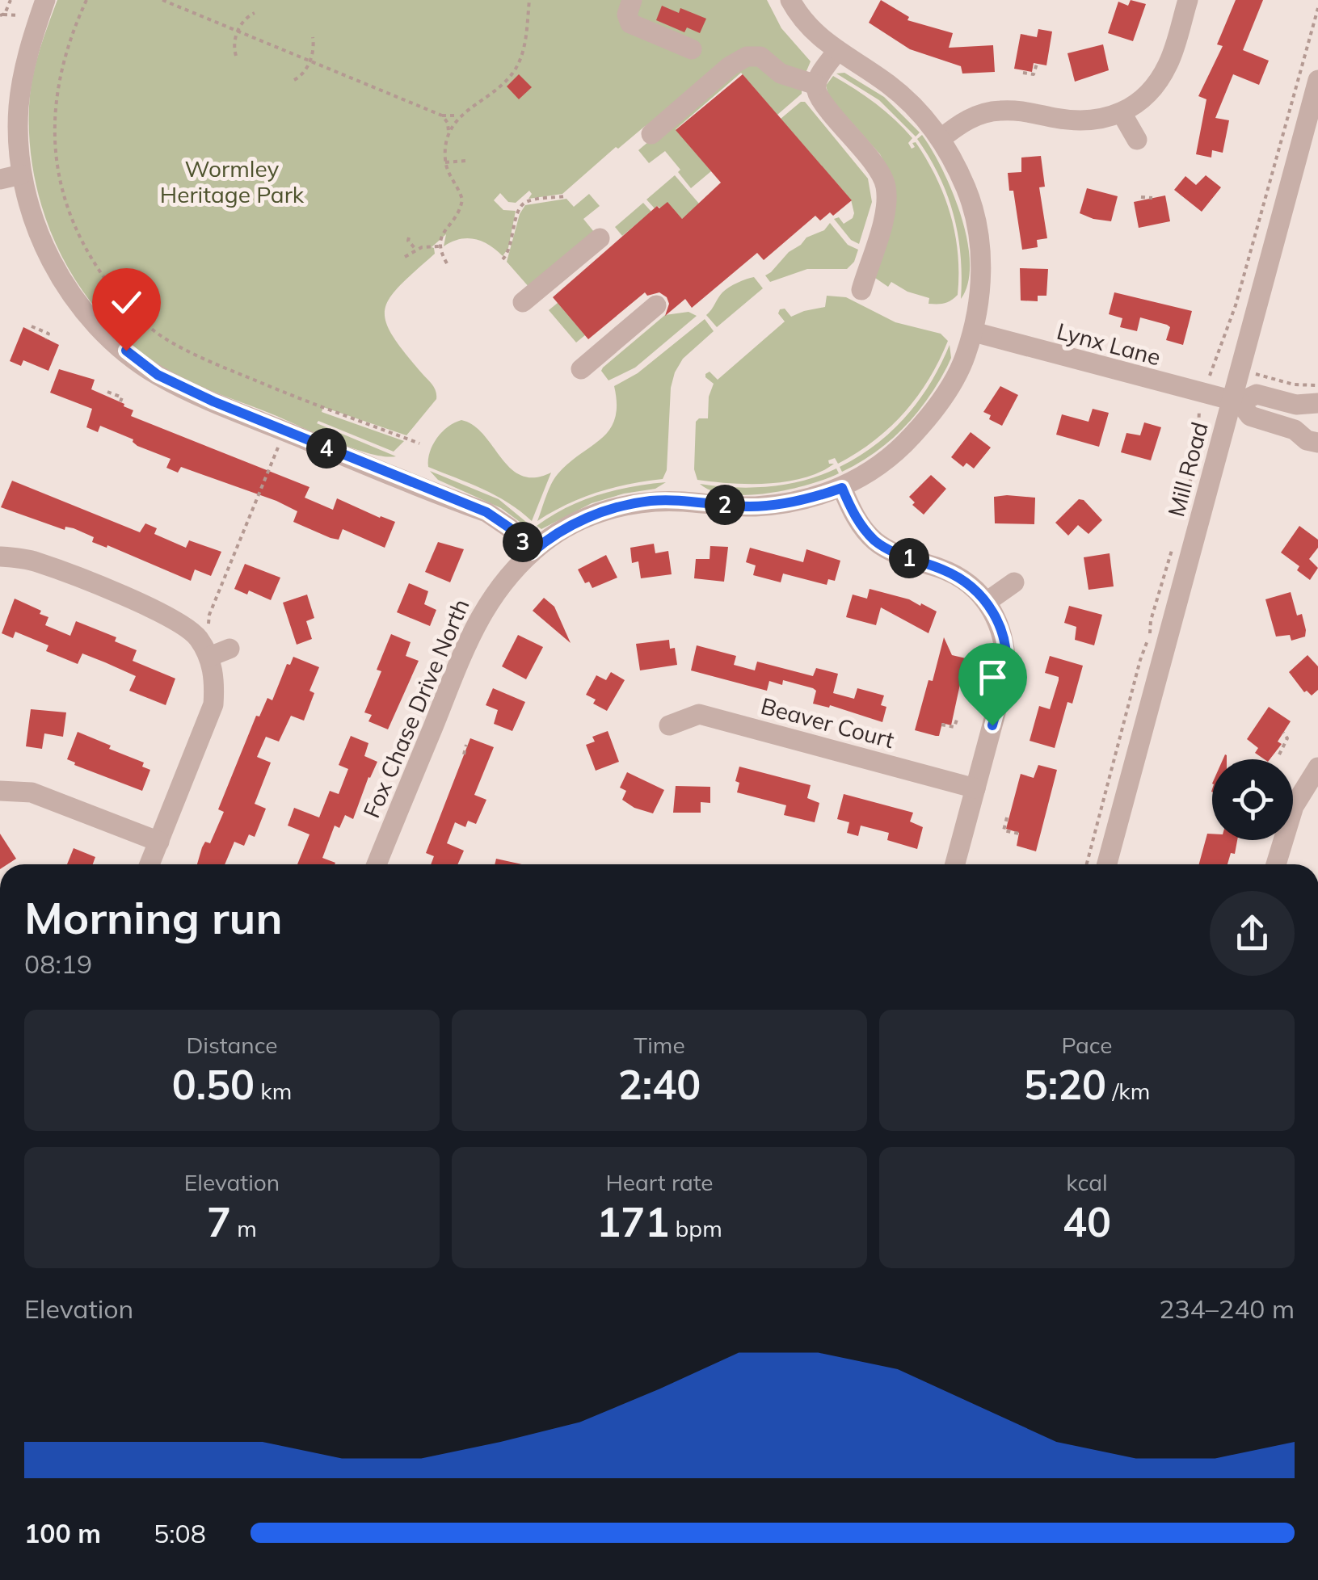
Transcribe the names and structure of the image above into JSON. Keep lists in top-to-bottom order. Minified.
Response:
{"streets":{"street":["Lynx Lane","Mill Road","Fox Chase Drive North","Beaver Court"]},"crossings":[["Lynx Lane","Mill Road"],["Lynx Lane","Fox Chase Drive North"]],"parks":["Wormley Heritage Park"],"page":{"pins":["4","2","3","1"],"heading":["Morning run","08:19"],"stats":[["Distance","0.50 km"],["Time","2:40"],["Pace","5:20 /km"],["Elevation","7 m"],["Heart rate","171 bpm"],["kcal","40"]],"chart":["Elevation","234–240 m"],"list":[{"name":"100 m","note":"5:08"}]}}
